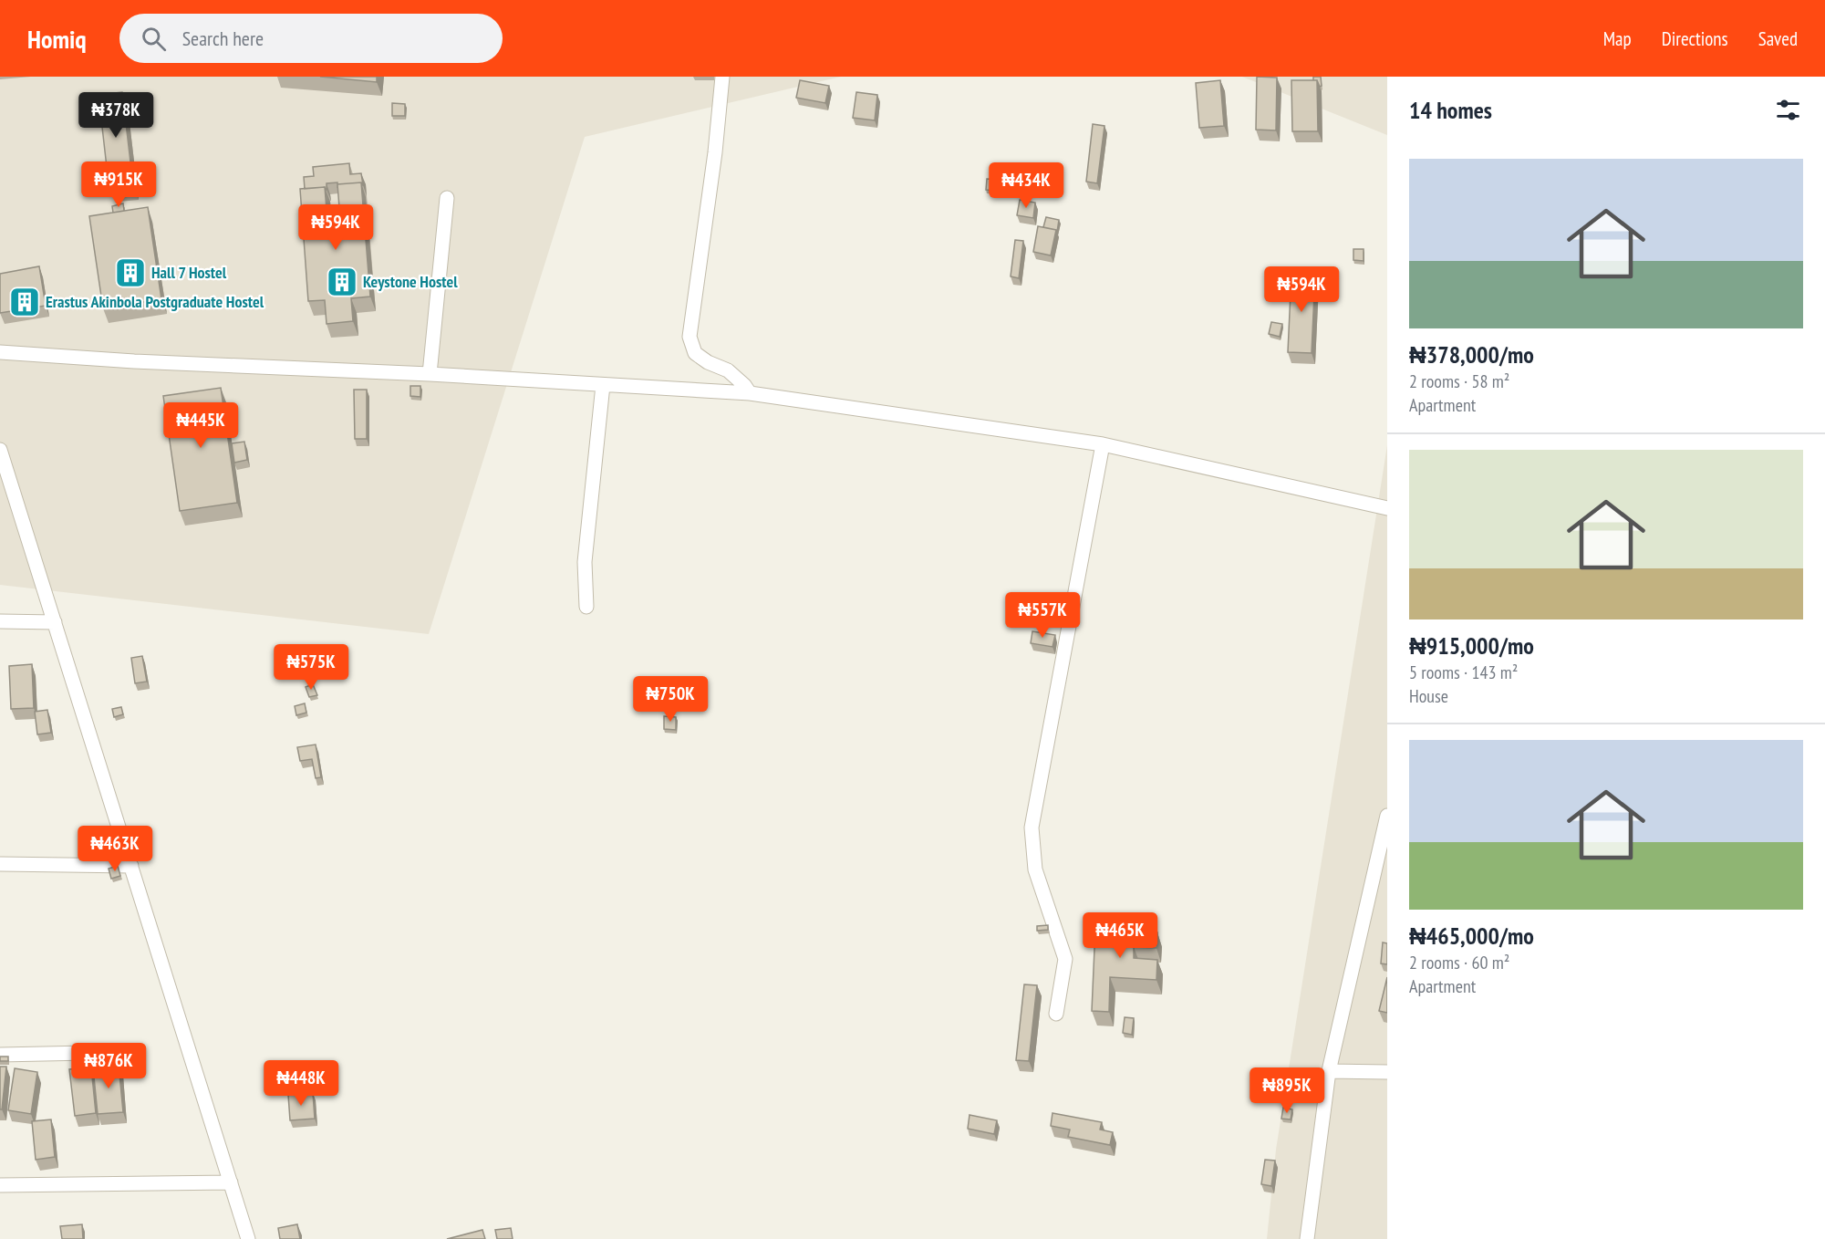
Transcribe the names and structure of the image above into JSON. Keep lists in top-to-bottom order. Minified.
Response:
{"places":{"building":["Hall 7 Hostel","Keystone Hostel","Erastus Akinbola Postgraduate Hostel"]},"page":{"header":"Homiq","search":"Search here","nav":["Map","Directions","Saved"],"heading":"14 homes","price":["₦378K","₦915K","₦434K","₦594K","₦594K","₦445K","₦557K","₦575K","₦750K","₦463K","₦465K","₦876K","₦448K","₦895K"],"list":[{"name":"₦378,000/mo","note":"2 rooms · 58 m² · Apartment"},{"name":"₦915,000/mo","note":"5 rooms · 143 m² · House"},{"name":"₦465,000/mo","note":"2 rooms · 60 m² · Apartment"}]}}
